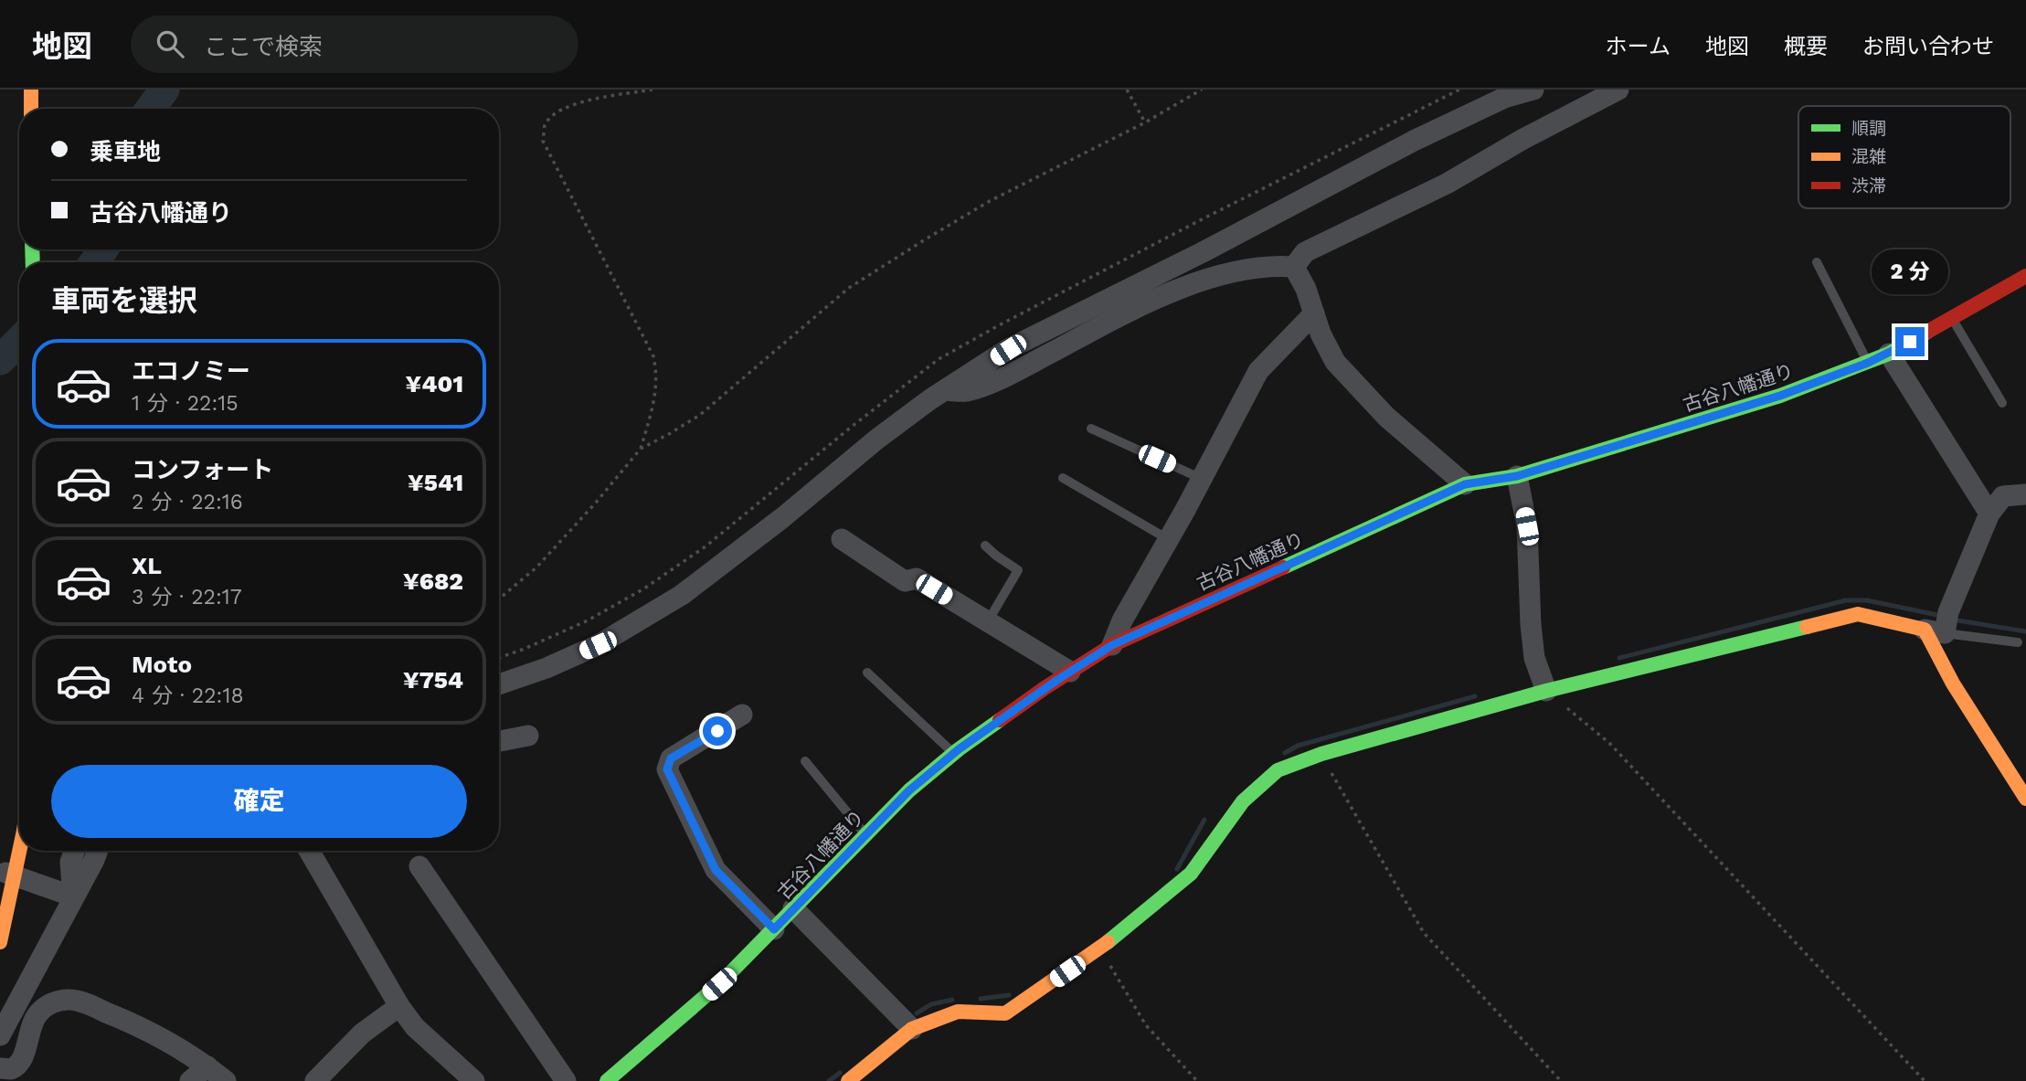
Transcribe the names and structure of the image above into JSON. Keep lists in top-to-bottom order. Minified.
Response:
{"streets":{"main road":["古谷八幡通り"]},"legend":["順調","混雑","渋滞"],"page":{"header":"地図","search":"ここで検索","nav":["ホーム","地図","概要","お問い合わせ"],"banner":["乗車地","古谷八幡通り"],"bubble":"2 分","heading":"車両を選択","list":[{"name":"エコノミー","note":"1 分 · 22:15","value":"¥401"},{"name":"コンフォート","note":"2 分 · 22:16","value":"¥541"},{"name":"XL","note":"3 分 · 22:17","value":"¥682"},{"name":"Moto","note":"4 分 · 22:18","value":"¥754"}],"buttons":"確定"}}
